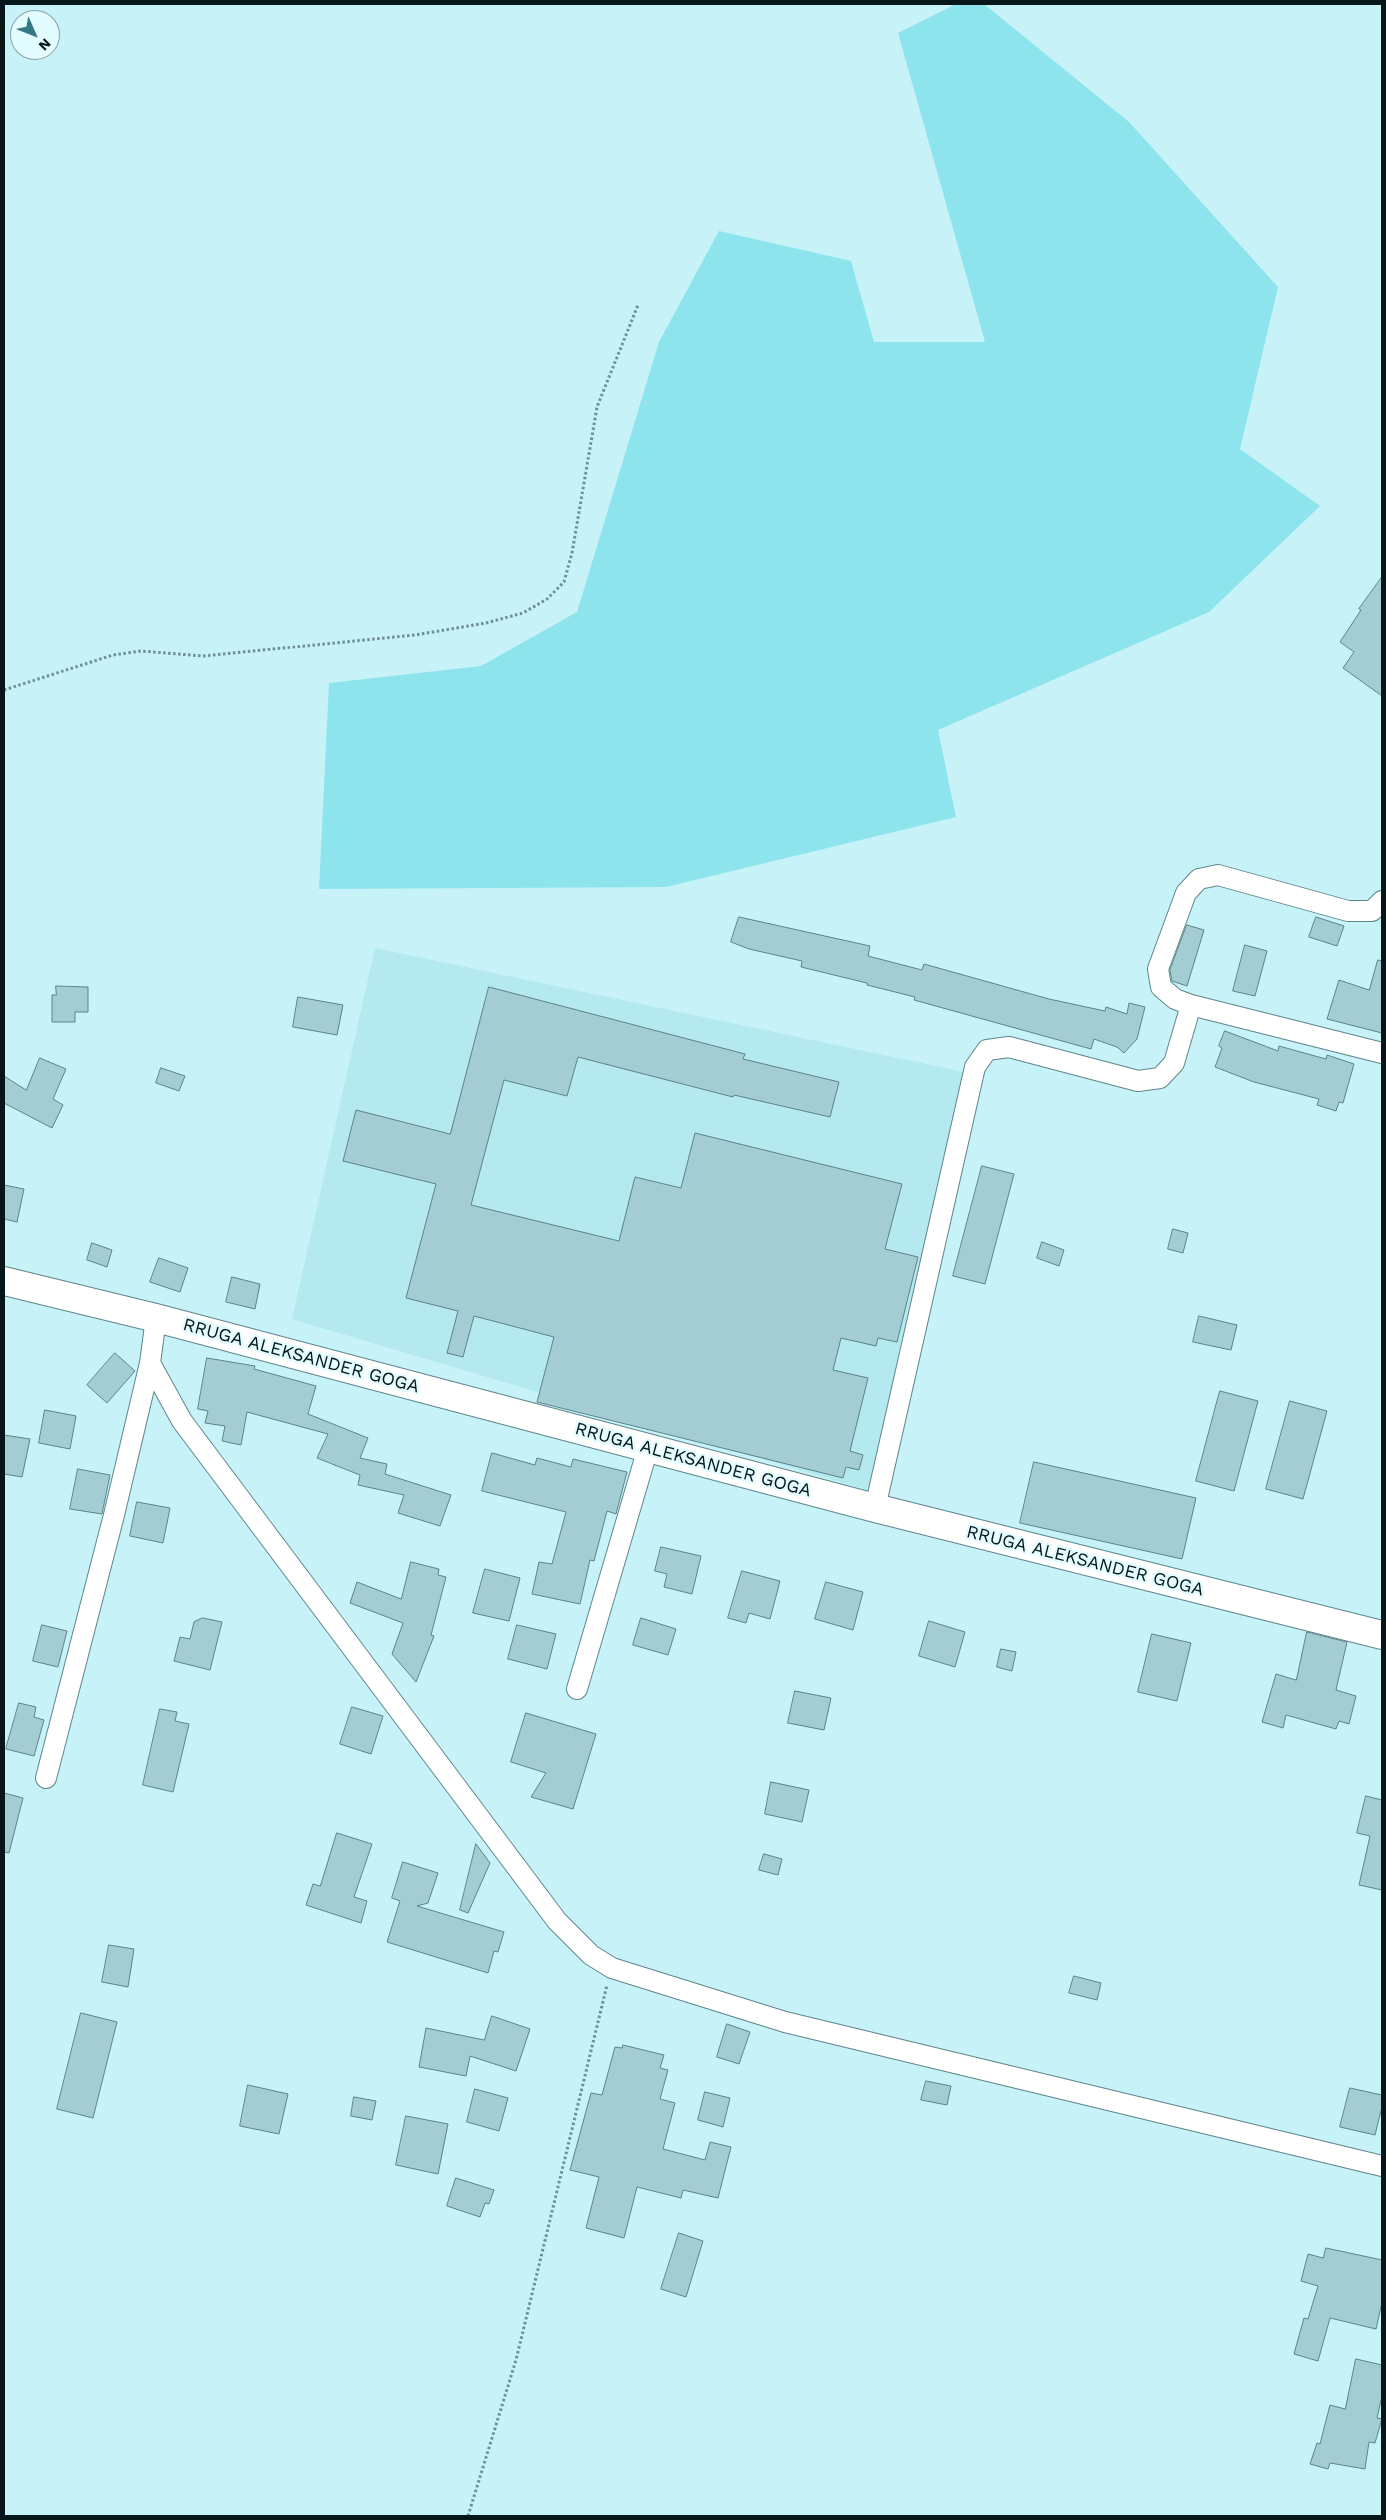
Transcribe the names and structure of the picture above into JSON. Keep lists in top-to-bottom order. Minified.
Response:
{"streets":{"main road":["RRUGA ALEKSANDER GOGA"]},"north":"bottom right"}
